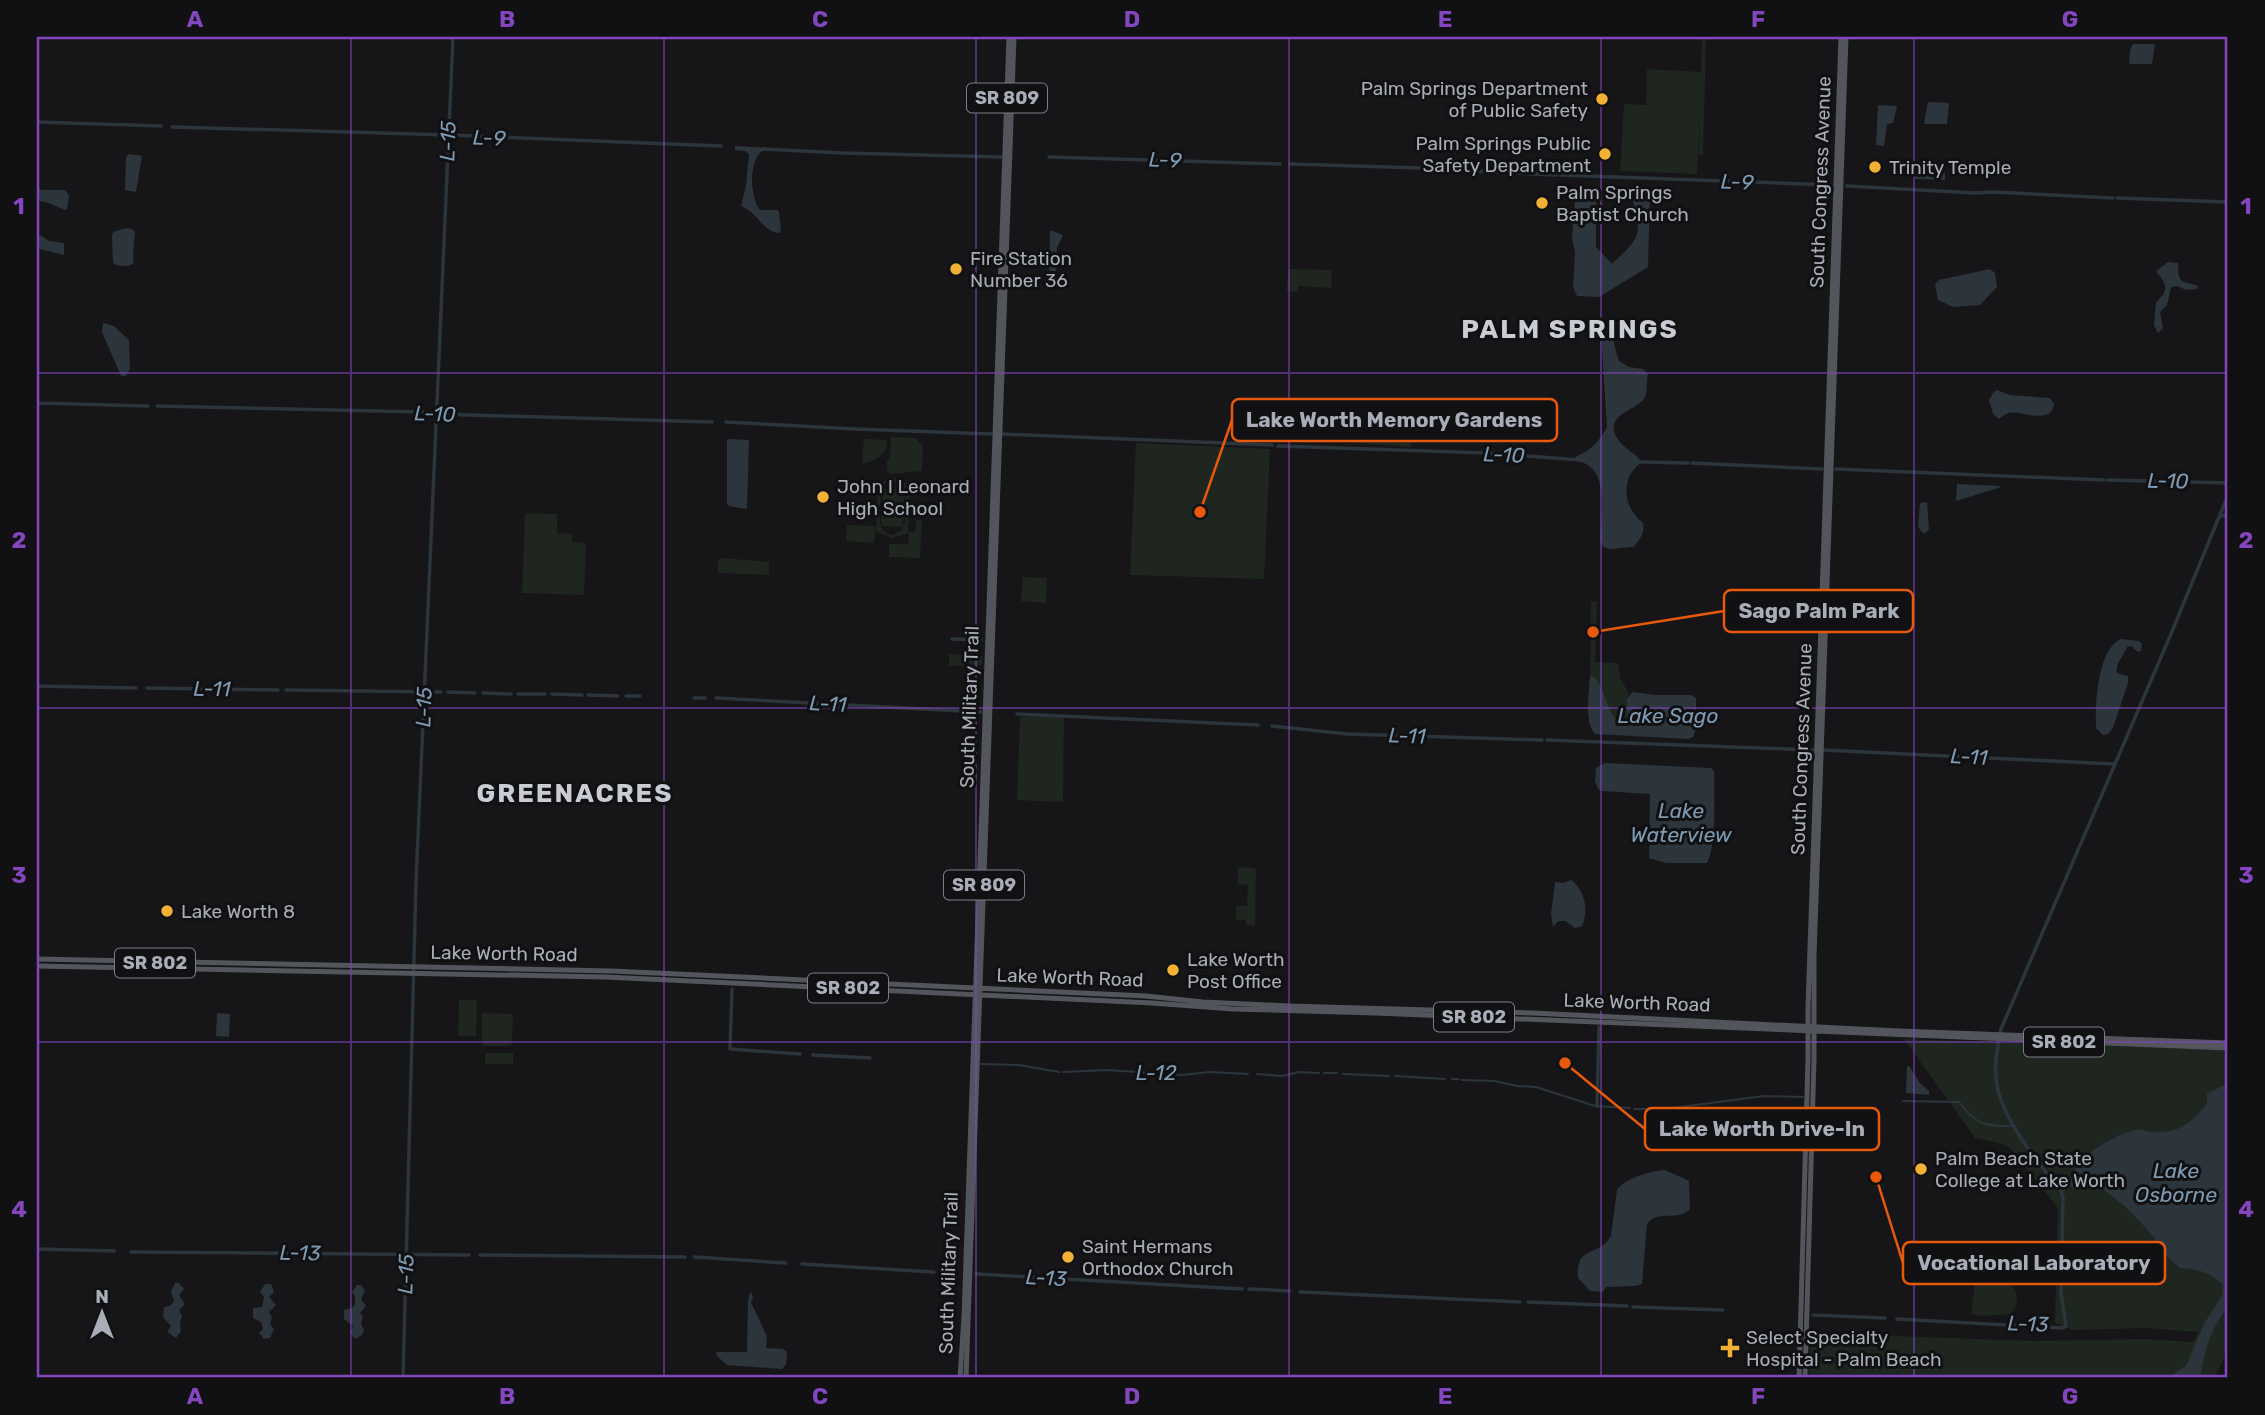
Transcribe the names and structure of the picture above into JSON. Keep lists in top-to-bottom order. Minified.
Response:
{"streets":{"main road":["SR 809","South Congress Avenue","South Military Trail","Lake Worth Road","SR 802"]},"crossings":[["South Congress Avenue","Lake Worth Road"],["South Military Trail","Lake Worth Road"],["Lake Worth Road","SR 802"]],"districts":["PALM SPRINGS","GREENACRES"],"water":["L-9","L-15","L-10","L-11","Lake Sago","Lake Waterview","L-12","Lake Osborne","L-13"],"places":{"other":["Palm Springs Department of Public Safety","Palm Springs Public Safety Department","Trinity Temple","Palm Springs Baptist Church","Fire Station Number 36","John I Leonard High School","Lake Worth Memory Gardens","Sago Palm Park","Lake Worth 8","Lake Worth Post Office","Lake Worth Drive-In","Palm Beach State College at Lake Worth","Vocational Laboratory","Saint Hermans Orthodox Church"],"health":["Select Specialty Hospital - Palm Beach"]},"north":"top","grid":{"columns":["A","B","C","D","E","F","G"],"rows":["1","2","3","4"]}}
